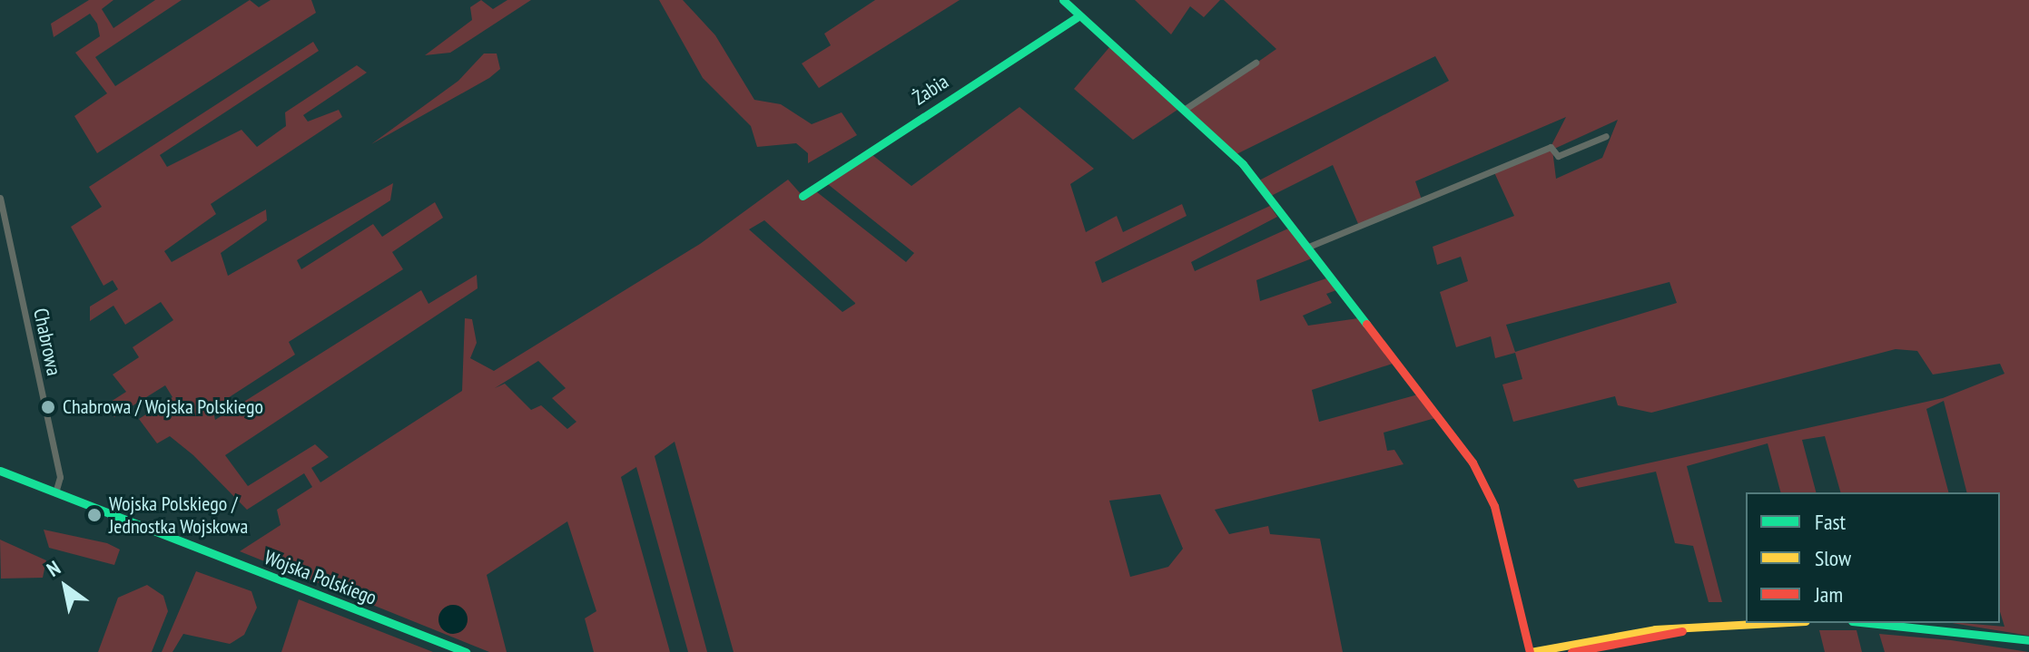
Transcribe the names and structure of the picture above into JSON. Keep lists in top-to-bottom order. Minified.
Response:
{"streets":{"street":["Żabia","Chabrowa","Wojska Polskiego"]},"crossings":[["Chabrowa","Wojska Polskiego"]],"places":["Chabrowa / Wojska Polskiego","Wojska Polskiego / Jednostka Wojskowa"],"legend":["Fast","Slow","Jam"],"north":"top left"}
